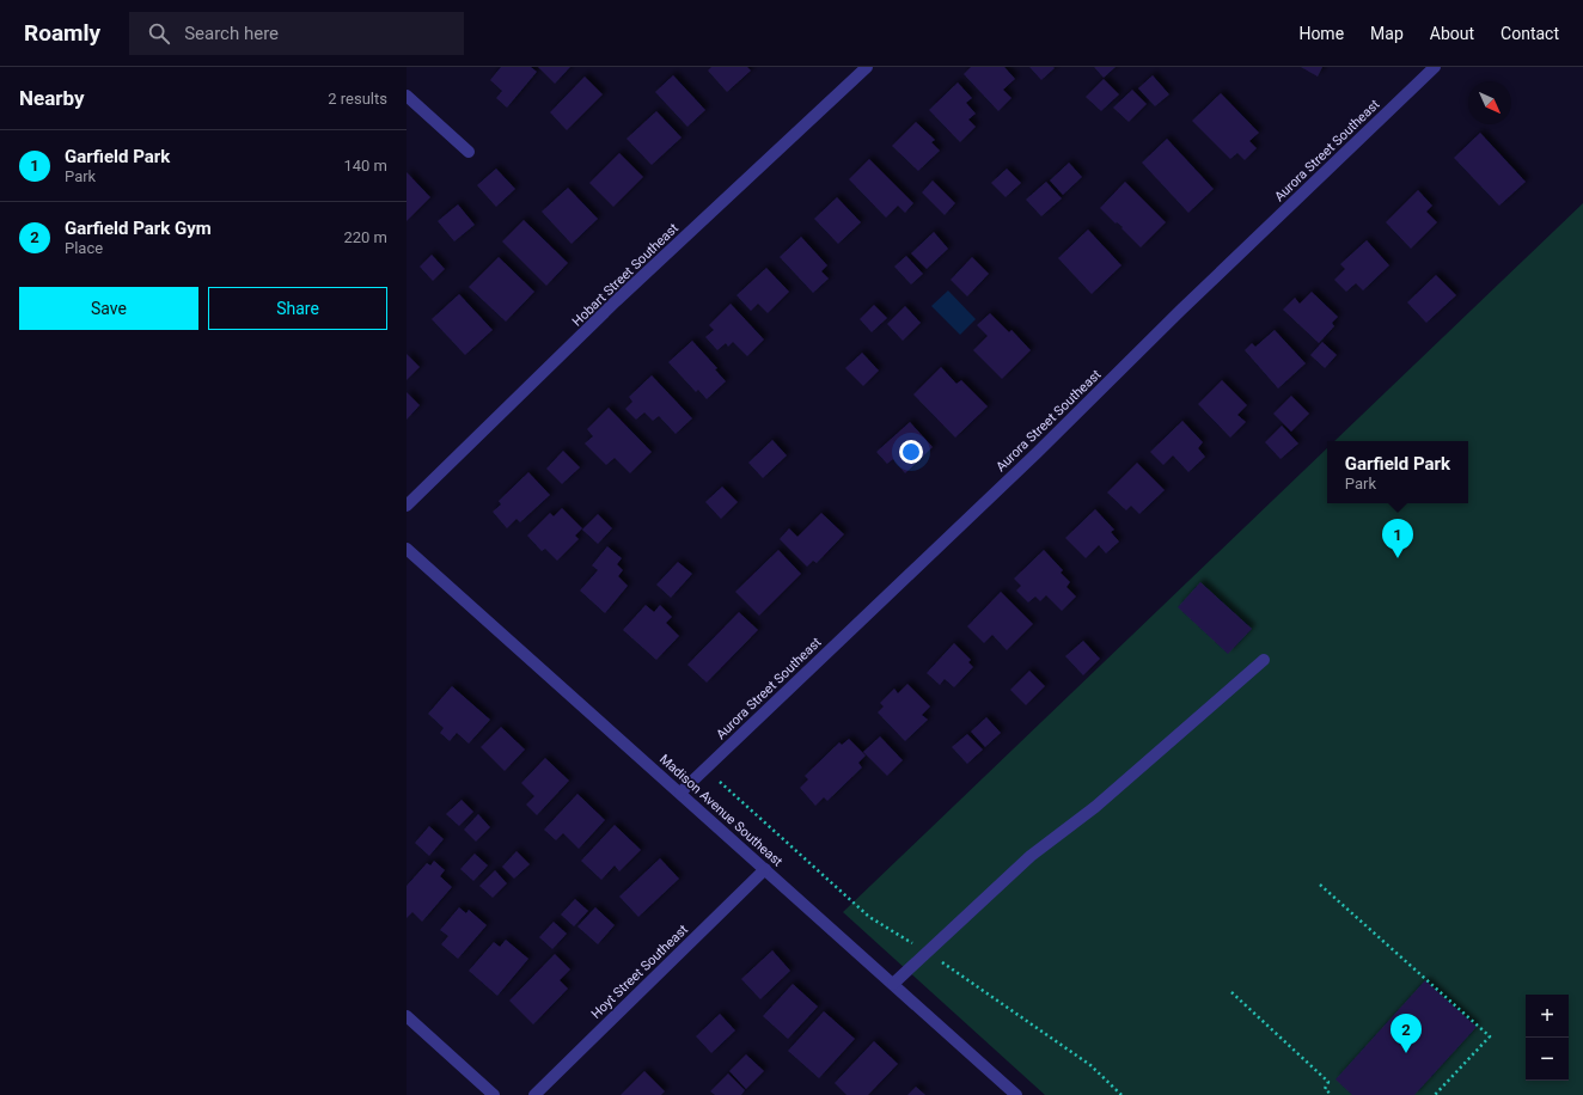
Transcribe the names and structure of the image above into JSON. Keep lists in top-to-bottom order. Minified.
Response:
{"streets":{"street":["Aurora Street Southeast","Hobart Street Southeast","Madison Avenue Southeast","Hoyt Street Southeast"]},"crossings":[["Aurora Street Southeast","Madison Avenue Southeast"],["Madison Avenue Southeast","Hoyt Street Southeast"]],"north":"bottom right","page":{"header":"Roamly","search":"Search here","nav":["Home","Map","About","Contact"],"heading":["Nearby","2 results"],"list":[{"mark":"1","name":"Garfield Park","note":"Park","value":"140 m"},{"mark":"2","name":"Garfield Park Gym","note":"Place","value":"220 m"}],"buttons":["Save","Share"],"popup":["Garfield Park","Park"],"pins":["1","2"],"map_buttons":["+","−"]}}
